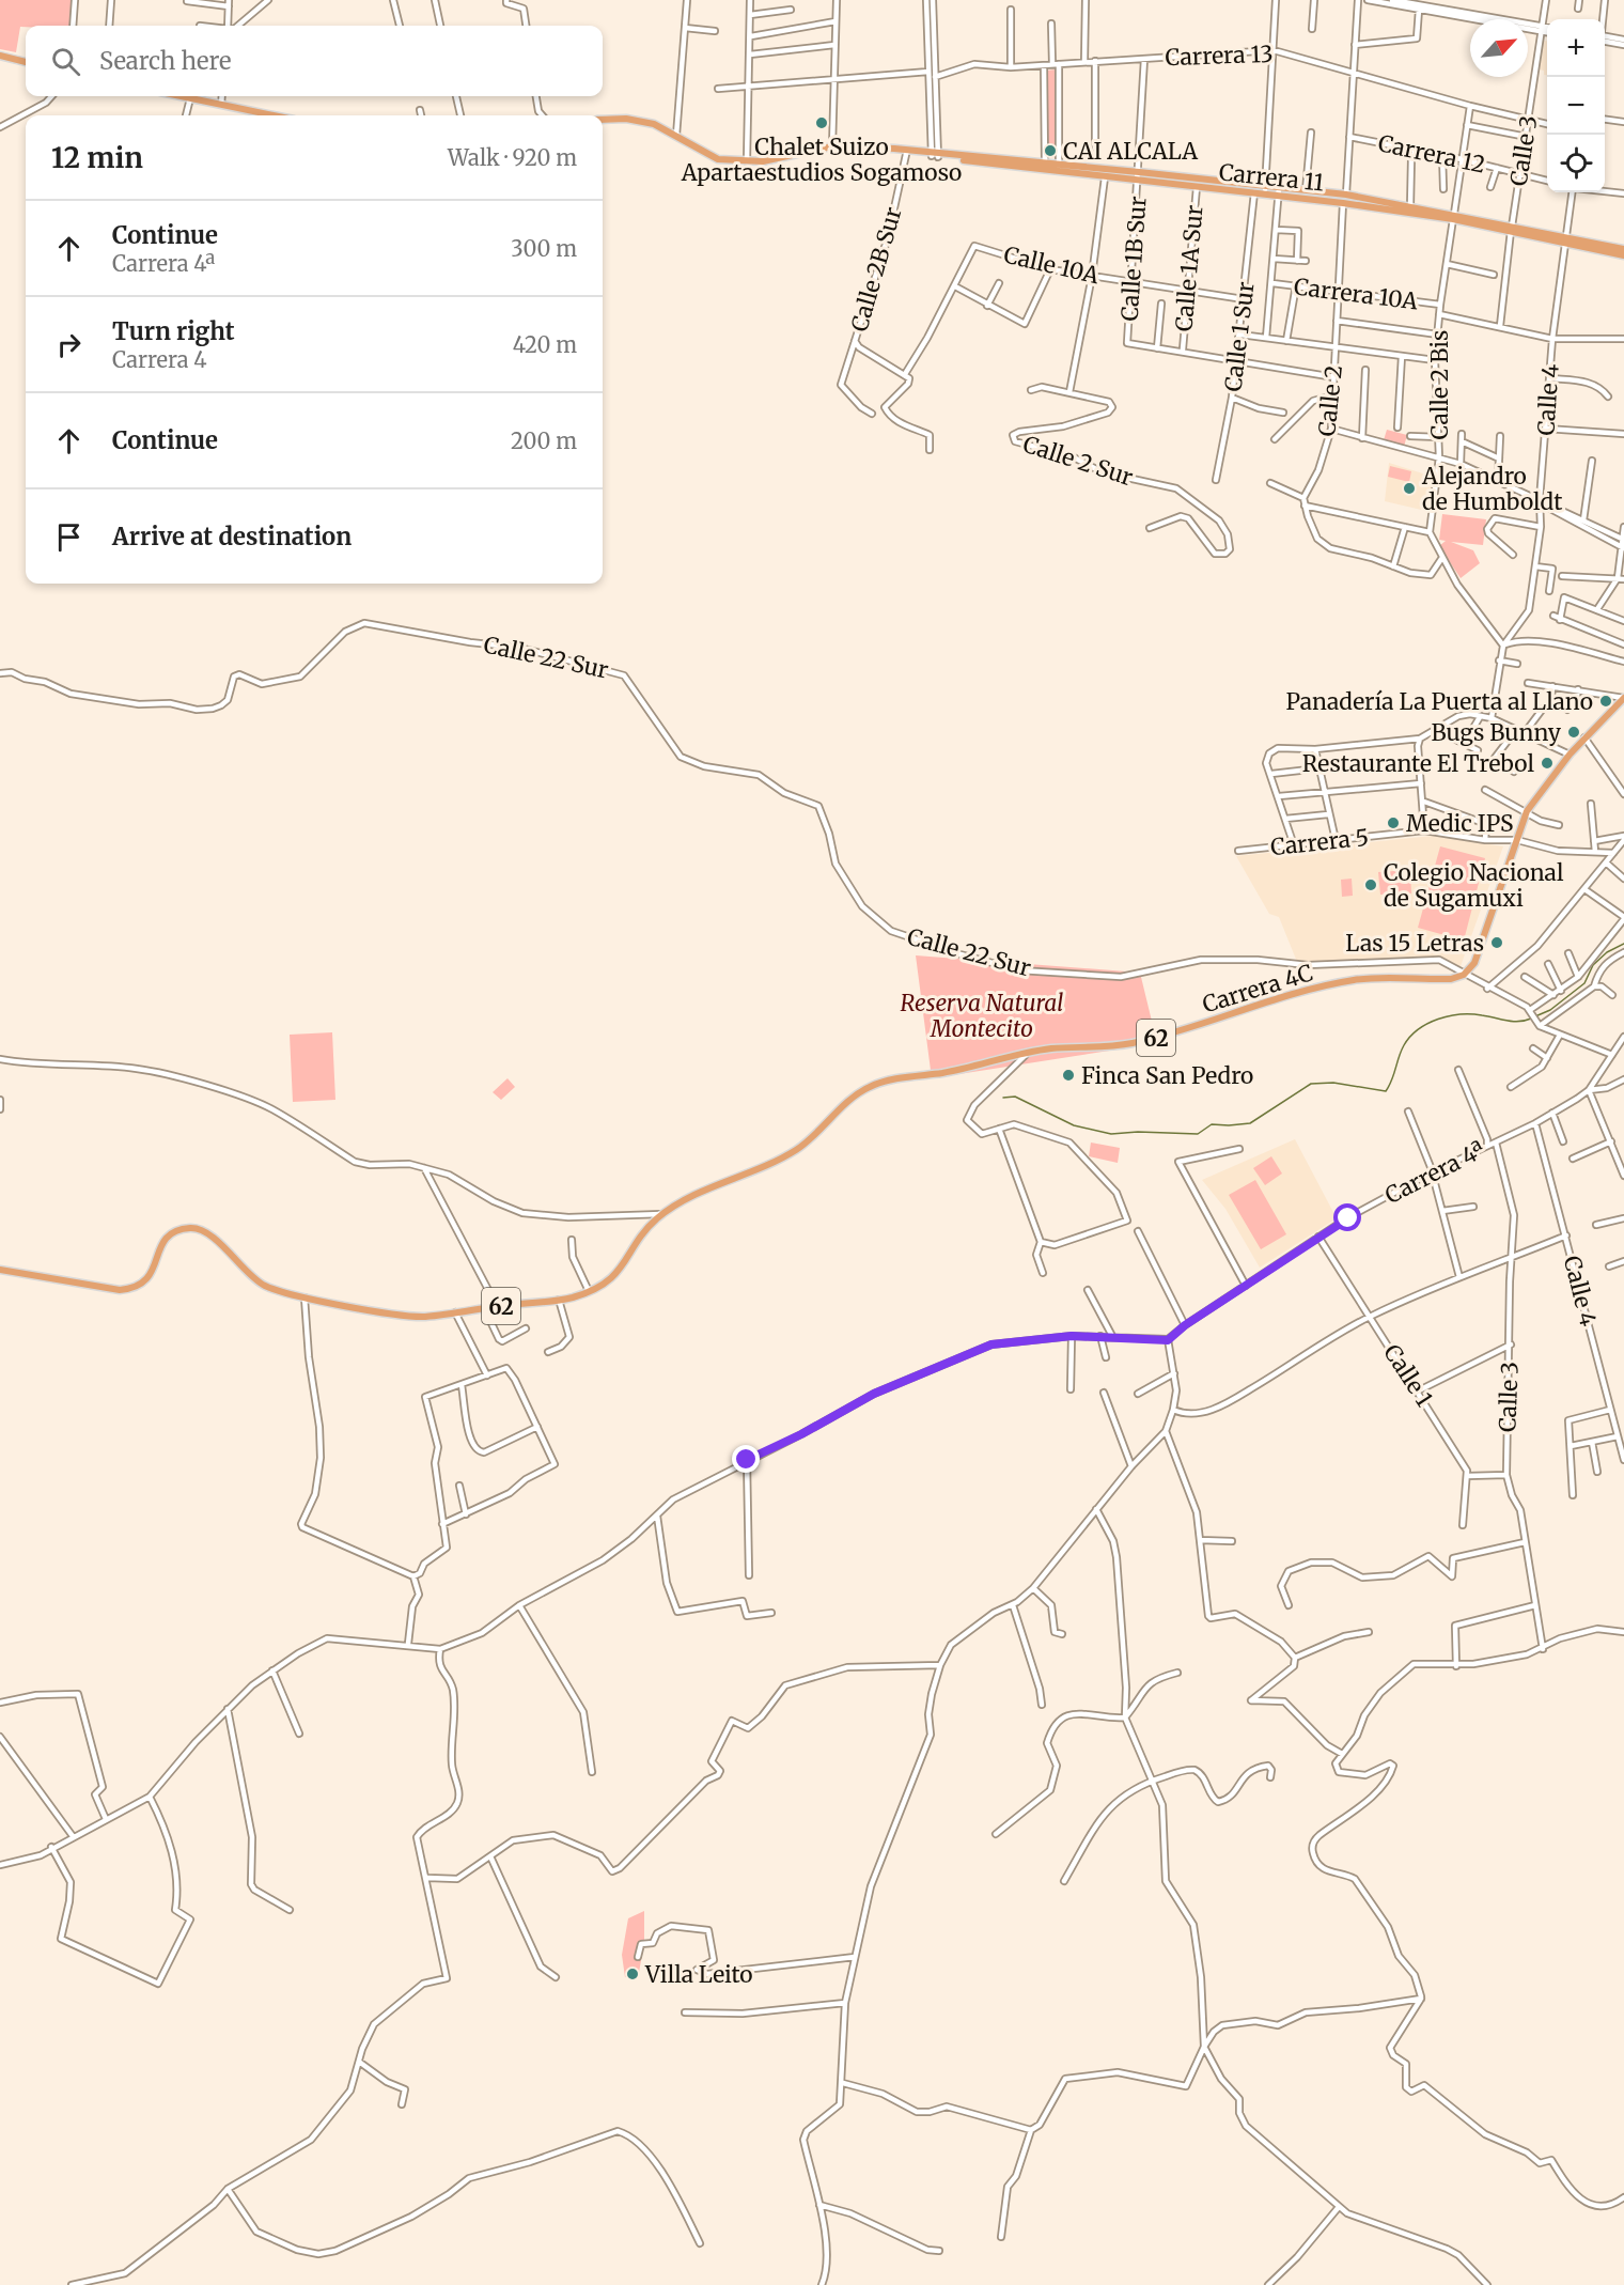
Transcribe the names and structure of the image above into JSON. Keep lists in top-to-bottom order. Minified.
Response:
{"streets":{"main road":["Carrera 11","Carrera 4C","62"],"street":["Carrera 13","Calle 3","Carrera 12","Calle 1B Sur","Calle 10A","Calle 1A Sur","Calle 2B Sur","Carrera 10A","Calle 1 Sur","Calle 2 Bis","Calle 4","Calle 2","Calle 2 Sur","Calle 22 Sur","Carrera 5","Carrera 4ª","Calle 1"]},"crossings":[["Carrera 13","Calle 3"],["Carrera 13","Calle 1B Sur"],["Carrera 13","Calle 2 Bis"],["Calle 3","Carrera 12"],["Calle 3","Carrera 11"],["Calle 3","Carrera 10A"],["Calle 3","Carrera 4ª"],["Carrera 12","Calle 2 Bis"],["Carrera 11","Calle 1B Sur"],["Carrera 11","Calle 1A Sur"],["Carrera 11","Calle 2B Sur"],["Carrera 11","Calle 1 Sur"],["Carrera 11","Calle 2 Bis"],["Carrera 11","Calle 4"],["Carrera 11","Calle 2"],["Calle 1B Sur","Calle 10A"],["Calle 10A","Calle 1A Sur"],["Calle 10A","Calle 1 Sur"],["Carrera 10A","Calle 2 Bis"],["Carrera 10A","Calle 4"],["Carrera 10A","Calle 2"],["Calle 4","Carrera 4ª"],["Calle 22 Sur","Carrera 4C"],["Carrera 4C","62"],["Carrera 4ª","Calle 1"]],"parks":["Reserva Natural Montecito"],"places":["Chalet Suizo Apartaestudios Sogamoso","CAI ALCALA","Alejandro de Humboldt","Panadería La Puerta al Llano","Bugs Bunny","Restaurante El Trebol","Medic IPS","Colegio Nacional de Sugamuxi","Las 15 Letras","Finca San Pedro","Villa Leito"],"north":"top right","page":{"map_buttons":["+","−"],"search":"Search here","heading":["12 min","Walk · 920 m"],"list":[["Continue","Carrera 4ª","300 m"],["Turn right","Carrera 4","420 m"],["Continue","200 m"],"Arrive at destination"]}}
